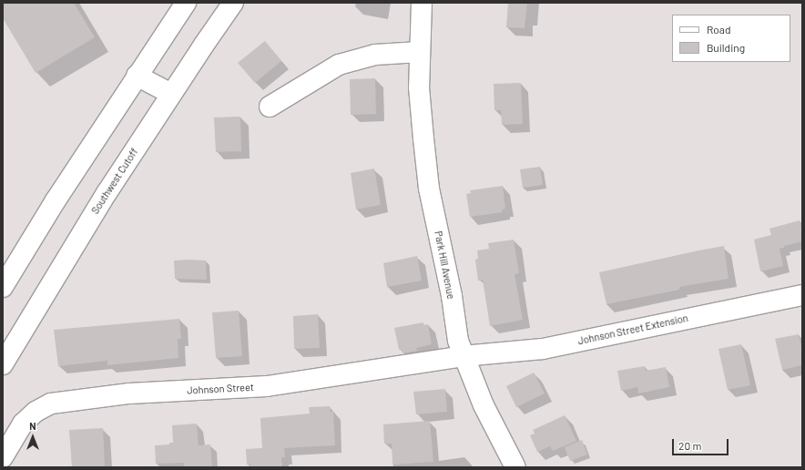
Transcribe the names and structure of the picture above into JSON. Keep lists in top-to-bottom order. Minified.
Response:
{"streets":{"street":["Southwest Cutoff","Park Hill Avenue","Johnson Street Extension","Johnson Street"]},"crossings":[["Park Hill Avenue","Johnson Street Extension"],["Park Hill Avenue","Johnson Street"],["Johnson Street Extension","Johnson Street"]],"legend":["Road","Building"],"scale_bar":"20 m","north":"top"}
